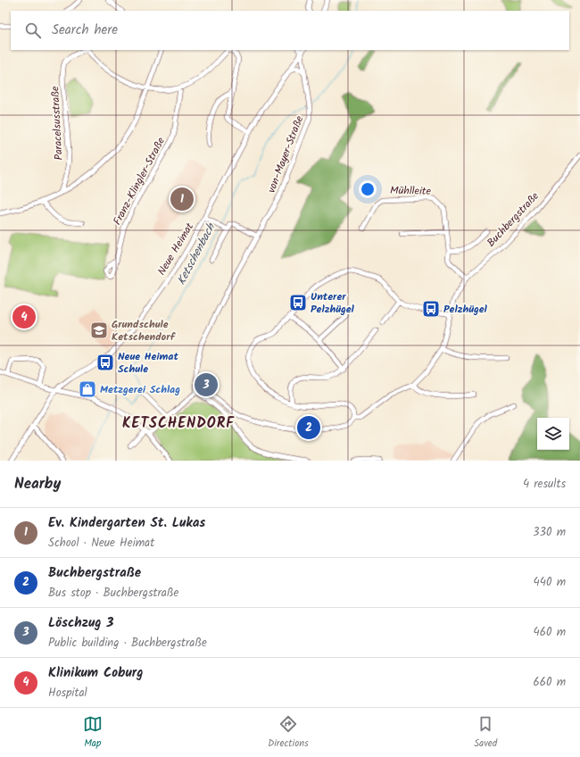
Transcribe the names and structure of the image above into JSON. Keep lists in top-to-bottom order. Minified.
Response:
{"streets":{"street":["Paracelsusstraße","von-Mayer-Straße","Franz-Klingler-Straße","Mühlleite","Buchbergstraße","Neue Heimat"]},"crossings":[["von-Mayer-Straße","Buchbergstraße"],["von-Mayer-Straße","Neue Heimat"],["Mühlleite","Buchbergstraße"]],"districts":["KETSCHENDORF"],"water":["Ketschenbach"],"places":{"bus stop":["Unterer Pelzhügel","Pelzhügel","Neue Heimat Schule"],"school or university":["Grundschule Ketschendorf"],"shop":["Metzgerei Schlag"]},"page":{"search":"Search here","pins":["1","4","3","2"],"heading":["Nearby","4 results"],"list":[{"mark":"1","name":"Ev. Kindergarten St. Lukas","note":"School · Neue Heimat","value":"330 m"},{"mark":"2","name":"Buchbergstraße","note":"Bus stop · Buchbergstraße","value":"440 m"},{"mark":"3","name":"Löschzug 3","note":"Public building · Buchbergstraße","value":"460 m"},{"mark":"4","name":"Klinikum Coburg","note":"Hospital","value":"660 m"}],"nav":["Map","Directions","Saved"]}}
